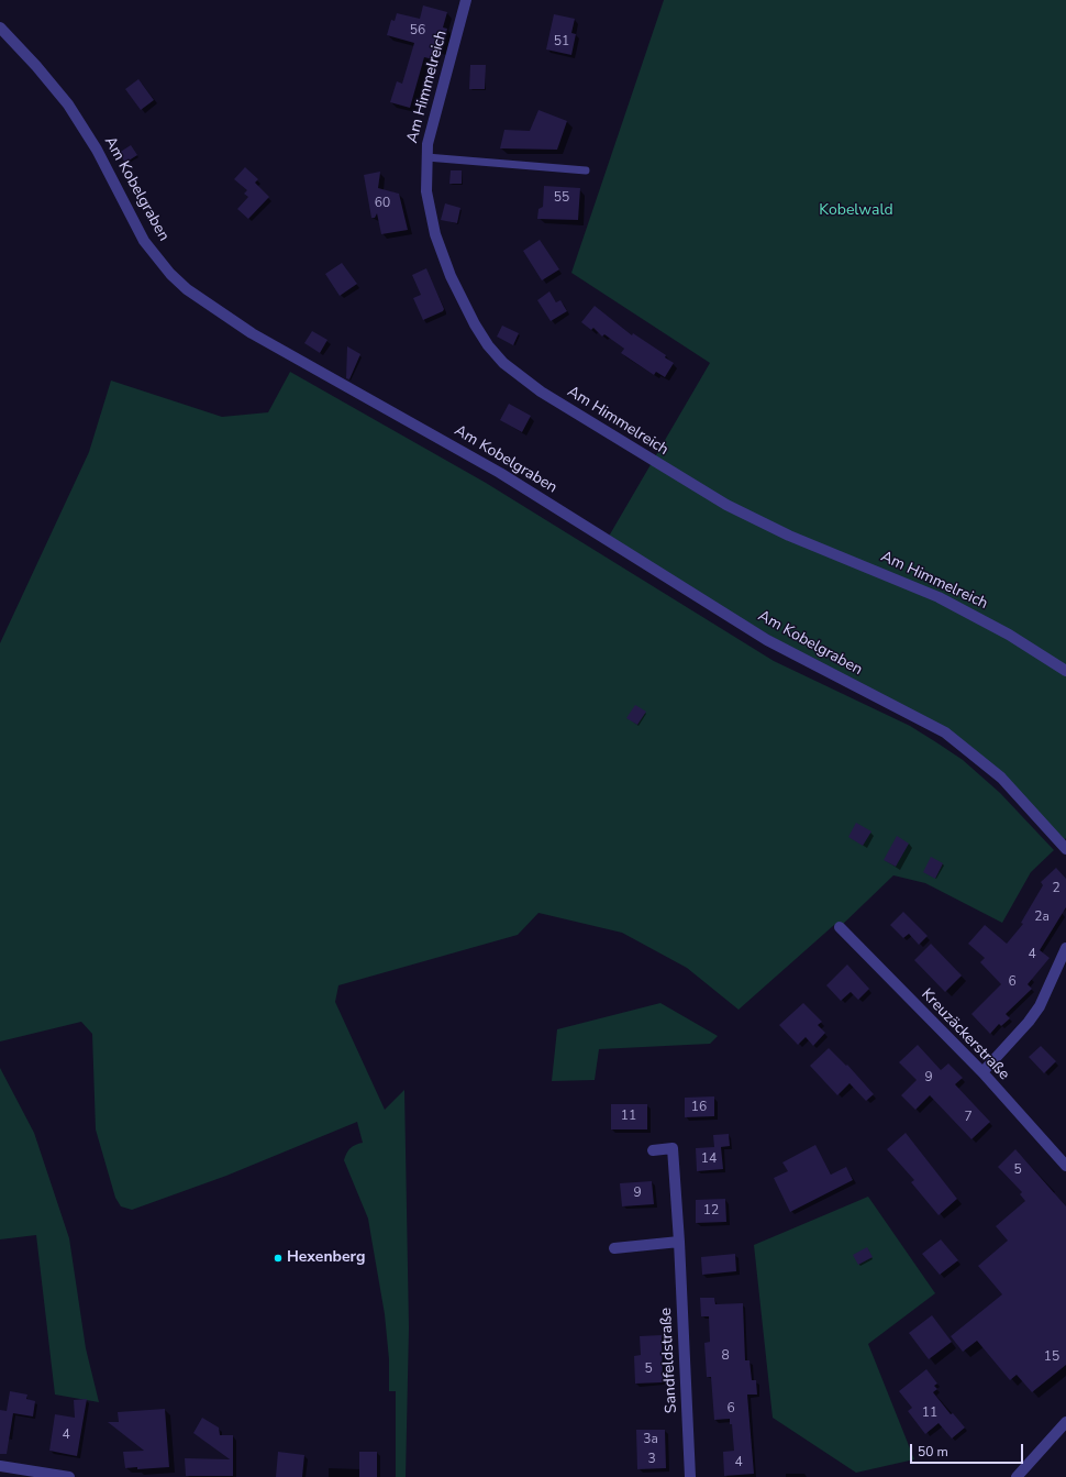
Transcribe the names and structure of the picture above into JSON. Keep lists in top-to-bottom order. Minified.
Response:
{"streets":{"street":["Am Himmelreich","Am Kobelgraben","Kreuzäckerstraße","Sandfeldstraße"]},"parks":["Kobelwald"],"places":["Hexenberg"],"house_numbers":["56","51","55","60","2","2a","4","6","9","16","11","7","14","5","9","12","8","15","5","6","11","4","3a","3","4"],"scale_bar":"50 m"}
